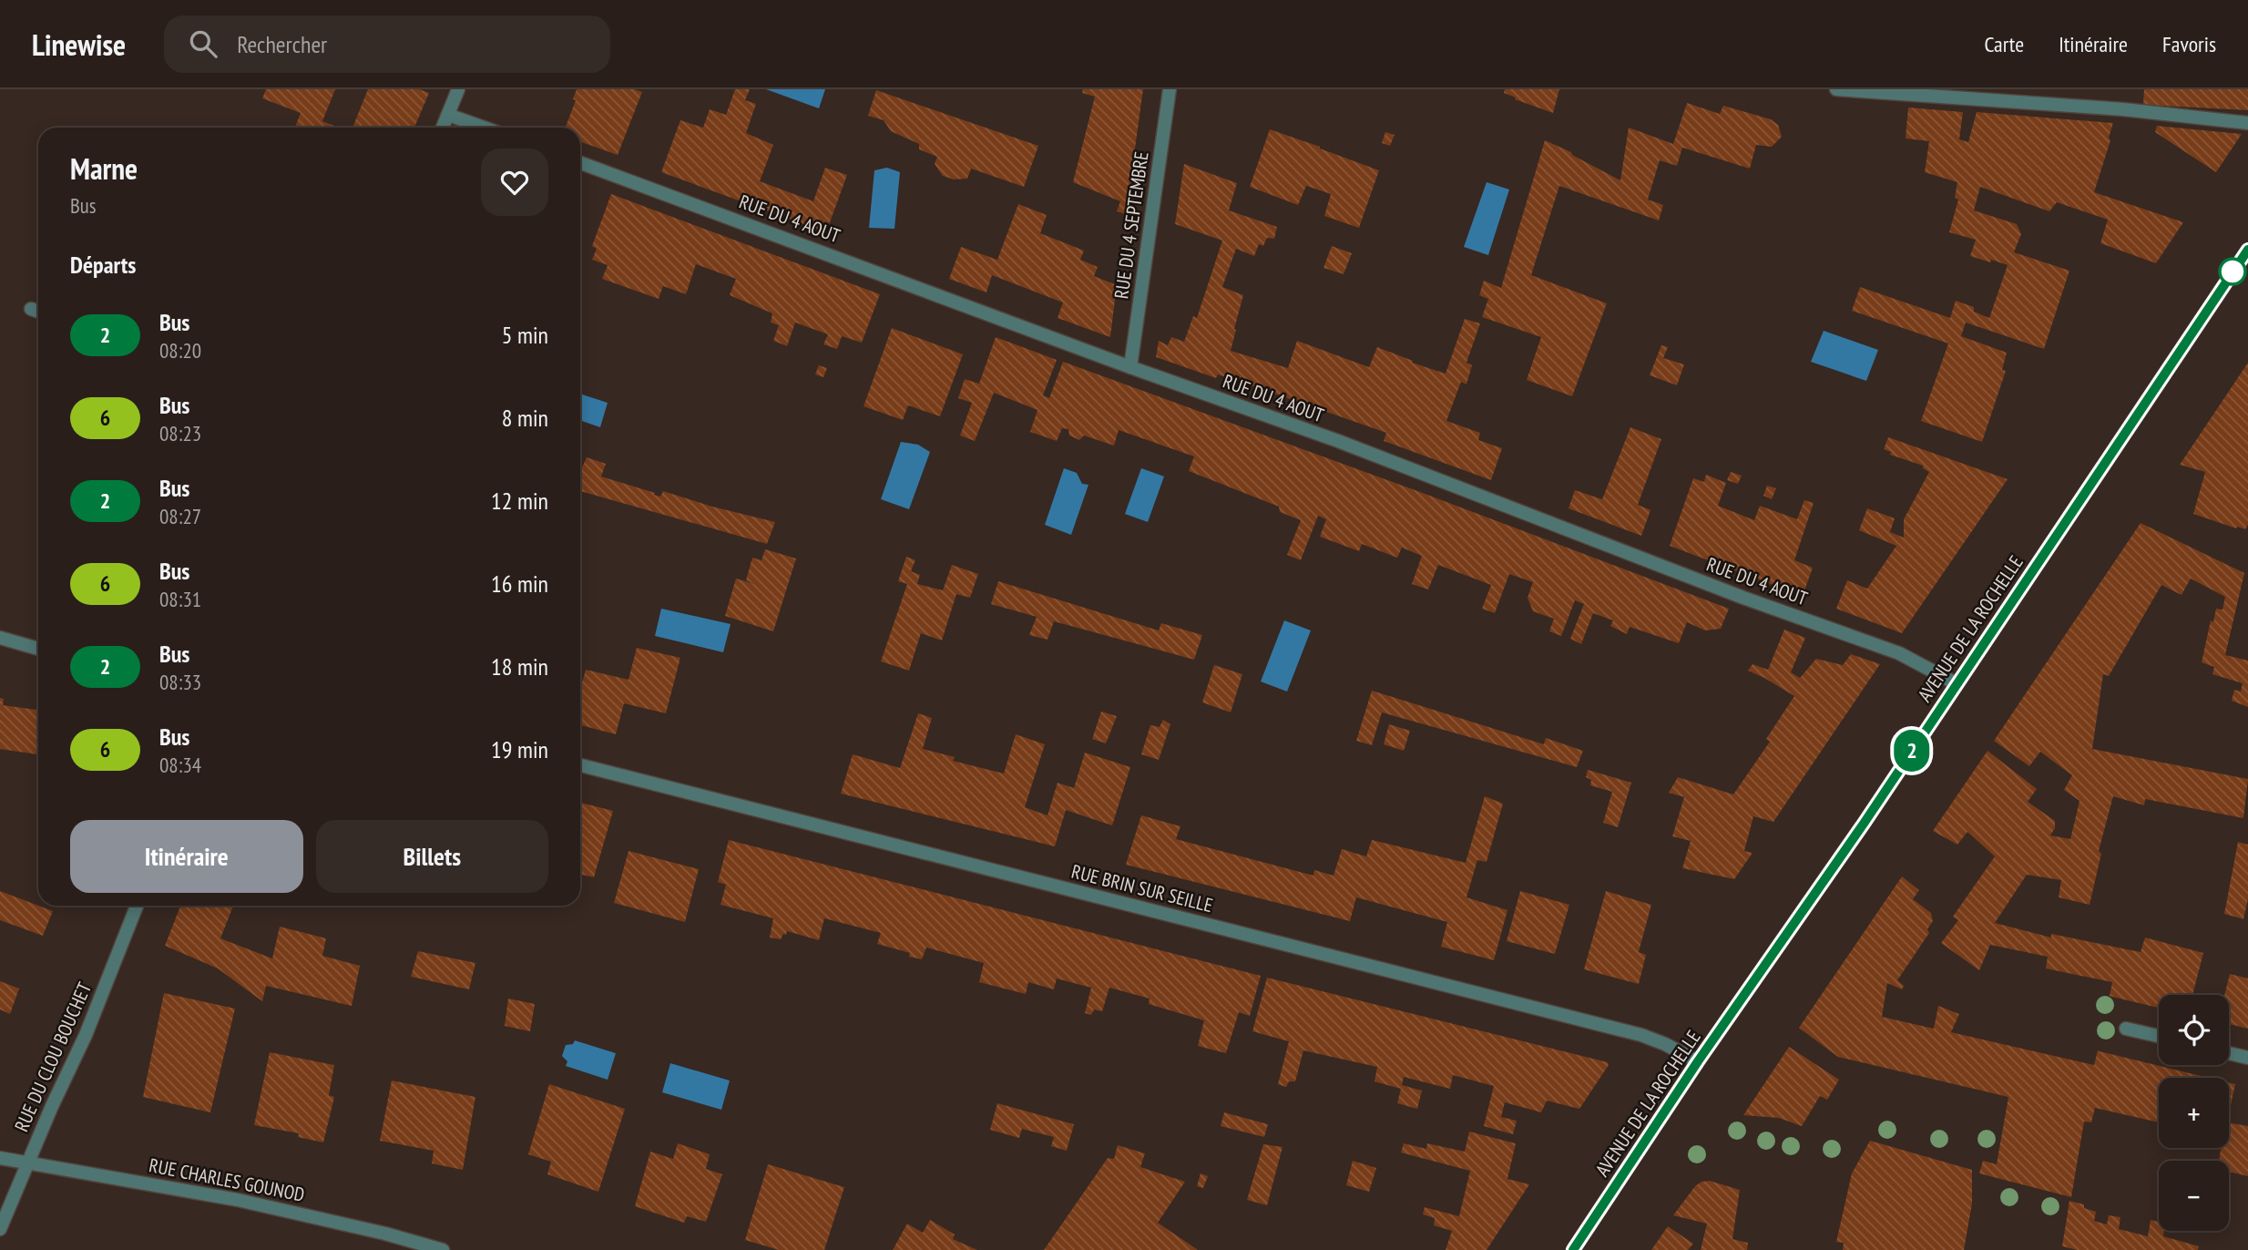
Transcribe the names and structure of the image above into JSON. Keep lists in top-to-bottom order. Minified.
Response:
{"streets":{"main road":["AVENUE DE LA ROCHELLE"],"street":["RUE DU 4 AOUT","RUE DU 4 SEPTEMBRE","RUE BRIN SUR SEILLE","RUE DU CLOU BOUCHET","RUE CHARLES GOUNOD"]},"crossings":[["RUE DU 4 AOUT","RUE DU 4 SEPTEMBRE"],["RUE DU 4 AOUT","AVENUE DE LA ROCHELLE"],["AVENUE DE LA ROCHELLE","RUE BRIN SUR SEILLE"],["RUE DU CLOU BOUCHET","RUE CHARLES GOUNOD"]],"lines":["bus line 2"],"page":{"header":"Linewise","search":"Rechercher","nav":["Carte","Itinéraire","Favoris"],"on_map":"2","heading":[["Marne","Bus"],"Départs"],"list":[{"mark":"2","name":"Bus","note":"08:20","value":"5 min"},{"mark":"6","name":"Bus","note":"08:23","value":"8 min"},{"mark":"2","name":"Bus","note":"08:27","value":"12 min"},{"mark":"6","name":"Bus","note":"08:31","value":"16 min"},{"mark":"2","name":"Bus","note":"08:33","value":"18 min"},{"mark":"6","name":"Bus","note":"08:34","value":"19 min"}],"buttons":["Itinéraire","Billets"],"map_buttons":["+","−"]}}
